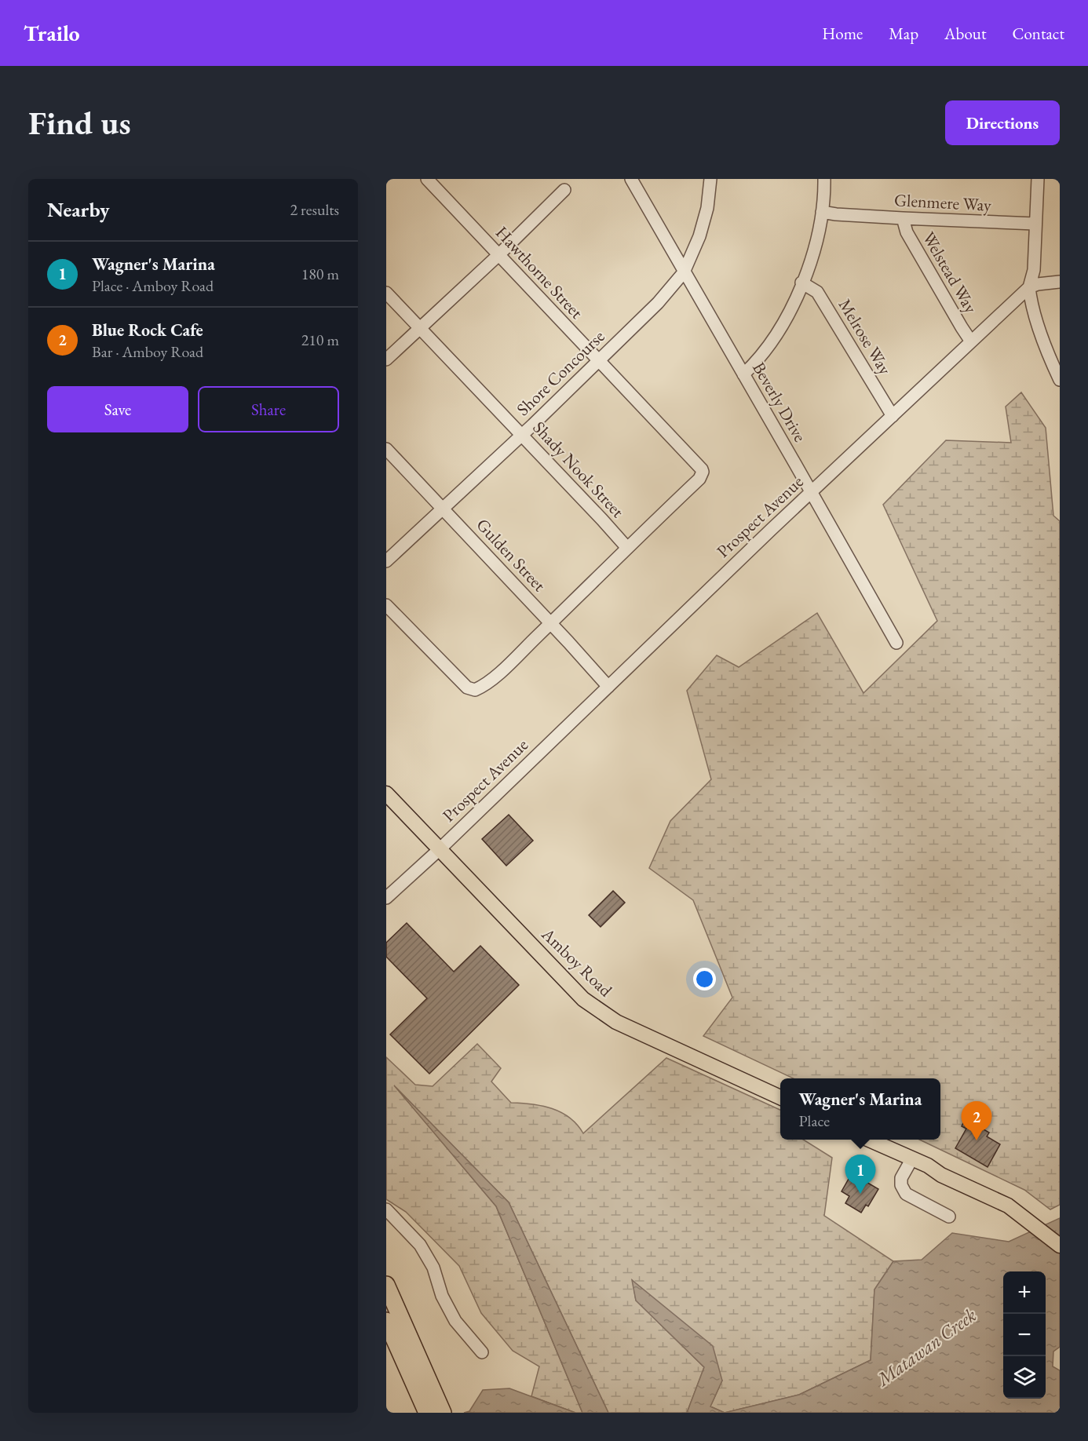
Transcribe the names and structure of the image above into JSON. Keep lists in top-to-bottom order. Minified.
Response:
{"streets":{"main road":["Amboy Road"],"street":["Glenmere Way","Hawthorne Street","Welstead Way","Melrose Way","Shore Concourse","Beverly Drive","Shady Nook Street","Prospect Avenue","Gulden Street"]},"crossings":[["Glenmere Way","Welstead Way"],["Hawthorne Street","Shore Concourse"],["Hawthorne Street","Shady Nook Street"],["Welstead Way","Prospect Avenue"],["Melrose Way","Prospect Avenue"],["Shore Concourse","Beverly Drive"],["Shore Concourse","Shady Nook Street"],["Shore Concourse","Gulden Street"],["Beverly Drive","Prospect Avenue"],["Prospect Avenue","Gulden Street"],["Prospect Avenue","Amboy Road"]],"water":["Matawan Creek"],"page":{"header":"Trailo","nav":["Home","Map","About","Contact"],"buttons":["Directions",["Save","Share"]],"title":"Find us","heading":["Nearby","2 results"],"list":[{"mark":"1","name":"Wagner's Marina","note":"Place · Amboy Road","value":"180 m"},{"mark":"2","name":"Blue Rock Cafe","note":"Bar · Amboy Road","value":"210 m"}],"popup":["Wagner's Marina","Place"],"pins":["2","1"],"map_buttons":["+","−"]}}
